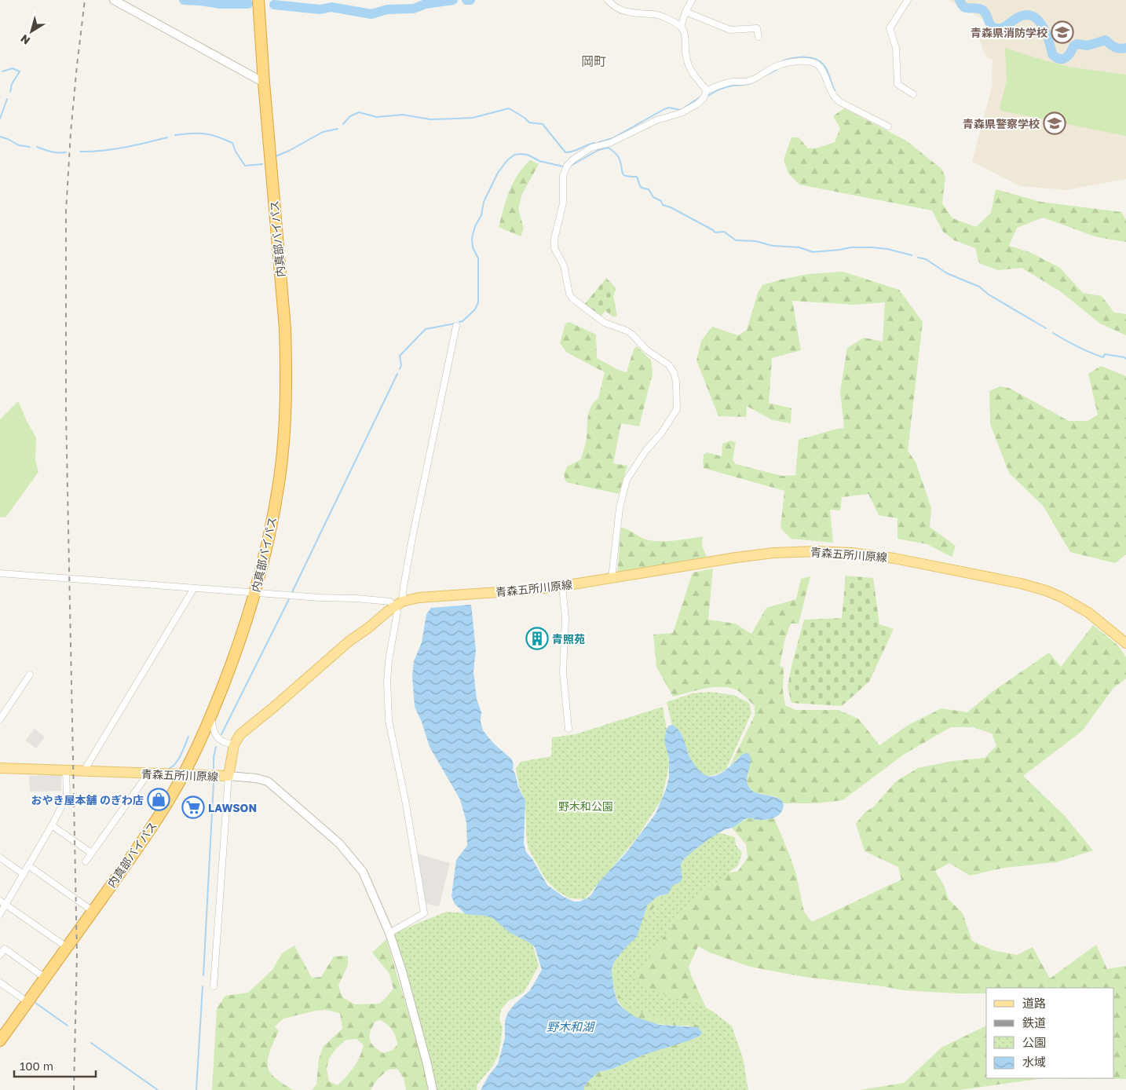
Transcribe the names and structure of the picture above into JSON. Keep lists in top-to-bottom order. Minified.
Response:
{"streets":{"highway":["内真部バイパス"],"main road":["青森五所川原線"]},"crossings":[["内真部バイパス","青森五所川原線"]],"districts":["岡町"],"water":["野木和湖"],"parks":["野木和公園"],"places":{"school or university":["青森県消防学校","青森県警察学校"],"building":["青照苑"],"shop":["おやき屋本舗 のぎわ店"],"supermarket":["LAWSON"]},"legend":["道路","鉄道","公園","水域"],"scale_bar":"100 m","north":"bottom left"}
